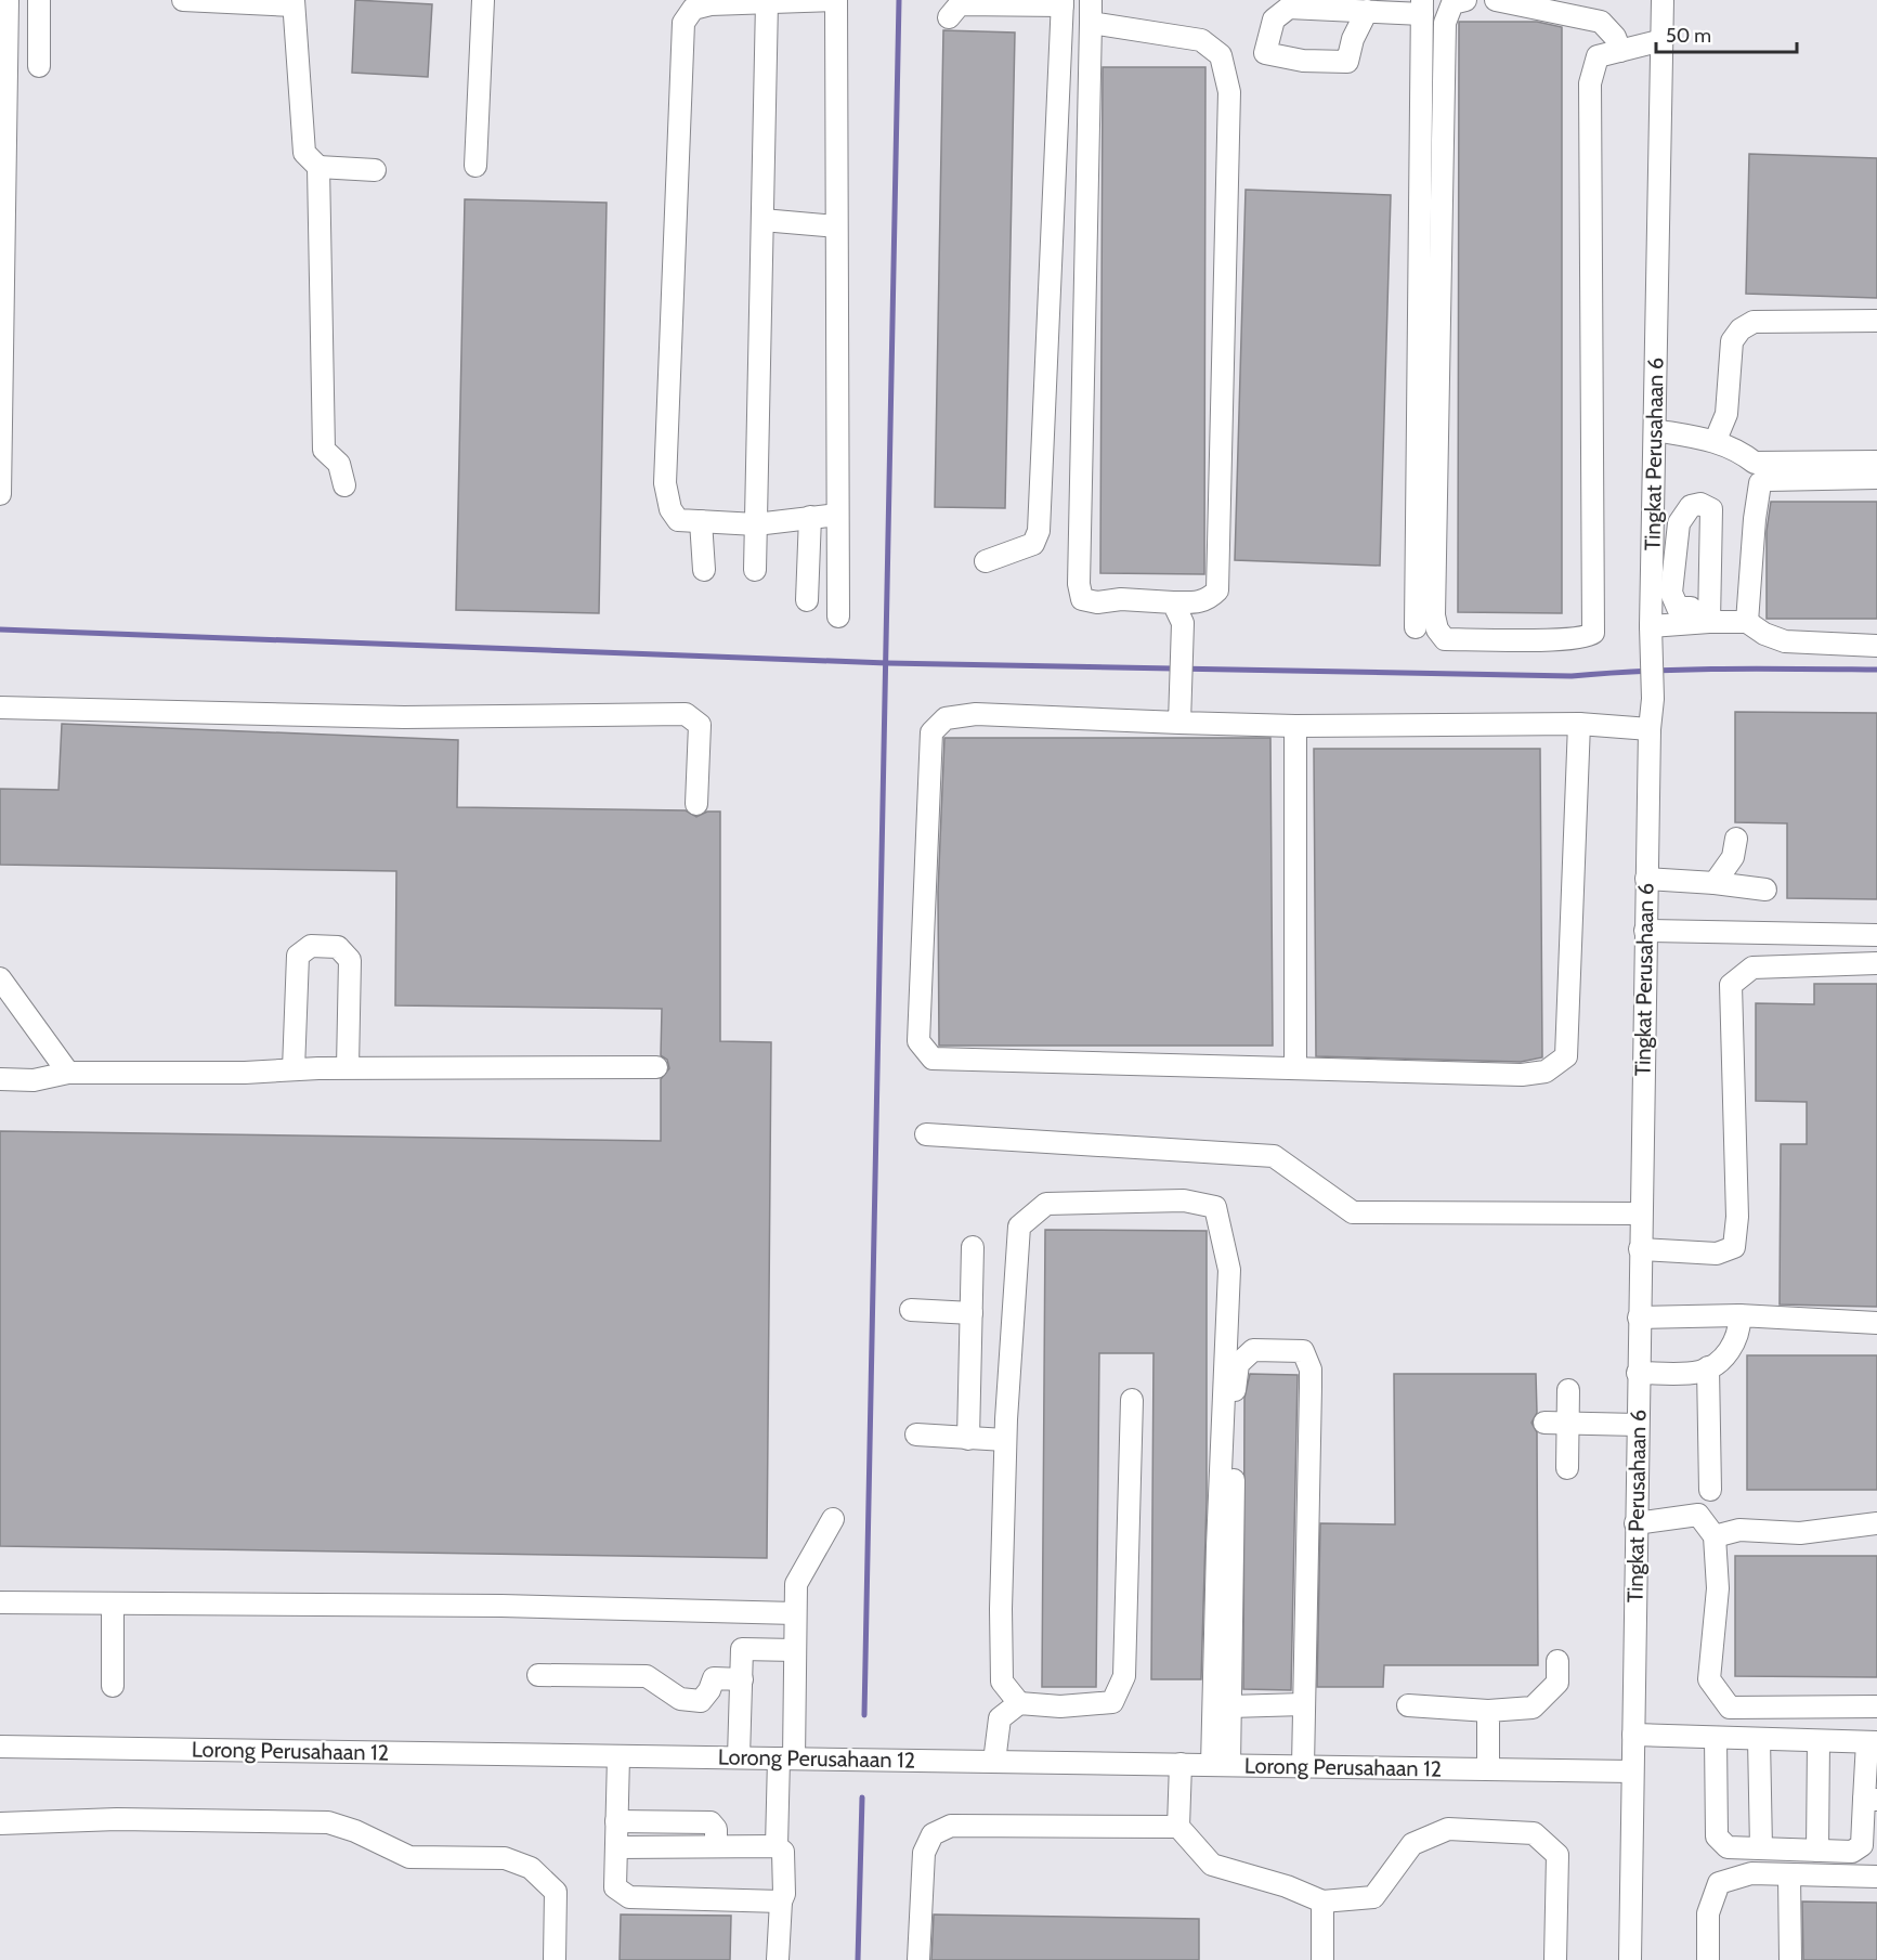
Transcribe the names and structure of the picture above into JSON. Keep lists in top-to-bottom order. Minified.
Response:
{"streets":{"street":["Tingkat Perusahaan 6","Lorong Perusahaan 12"]},"crossings":[["Tingkat Perusahaan 6","Lorong Perusahaan 12"]],"scale_bar":"50 m"}
